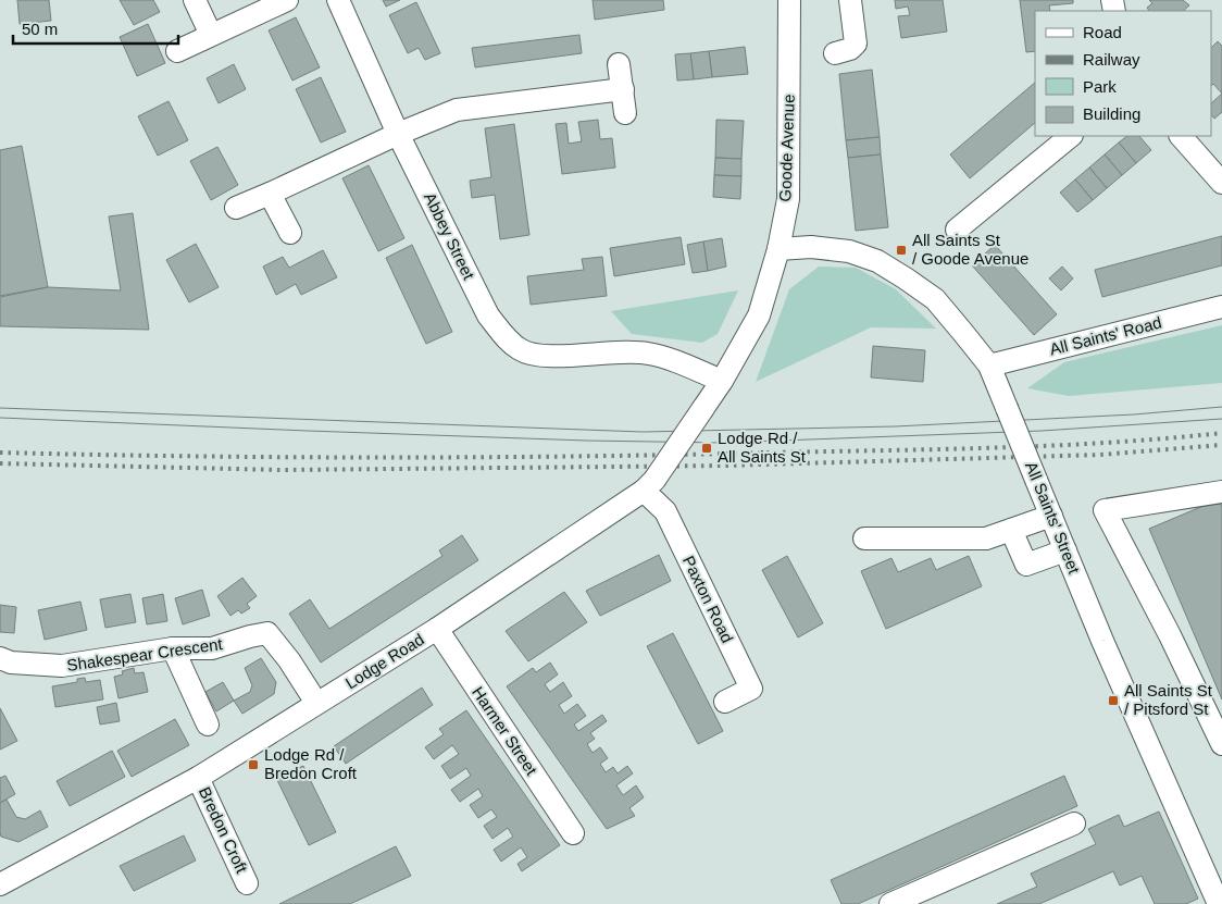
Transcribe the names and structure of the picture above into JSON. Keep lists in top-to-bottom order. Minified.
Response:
{"streets":{"street":["Goode Avenue","Abbey Street","All Saints' Road","All Saints' Street","Paxton Road","Shakespear Crescent","Lodge Road","Harmer Street","Bredon Croft"]},"crossings":[["Goode Avenue","Abbey Street"],["Goode Avenue","All Saints' Street"],["Goode Avenue","Lodge Road"],["Abbey Street","Lodge Road"],["All Saints' Road","All Saints' Street"],["Paxton Road","Lodge Road"],["Shakespear Crescent","Lodge Road"],["Lodge Road","Harmer Street"],["Lodge Road","Bredon Croft"]],"places":{"transit":["All Saints St / Goode Avenue","Lodge Rd / All Saints St","All Saints St / Pitsford St","Lodge Rd / Bredon Croft"]},"legend":["Road","Railway","Park","Building"],"scale_bar":"50 m"}
